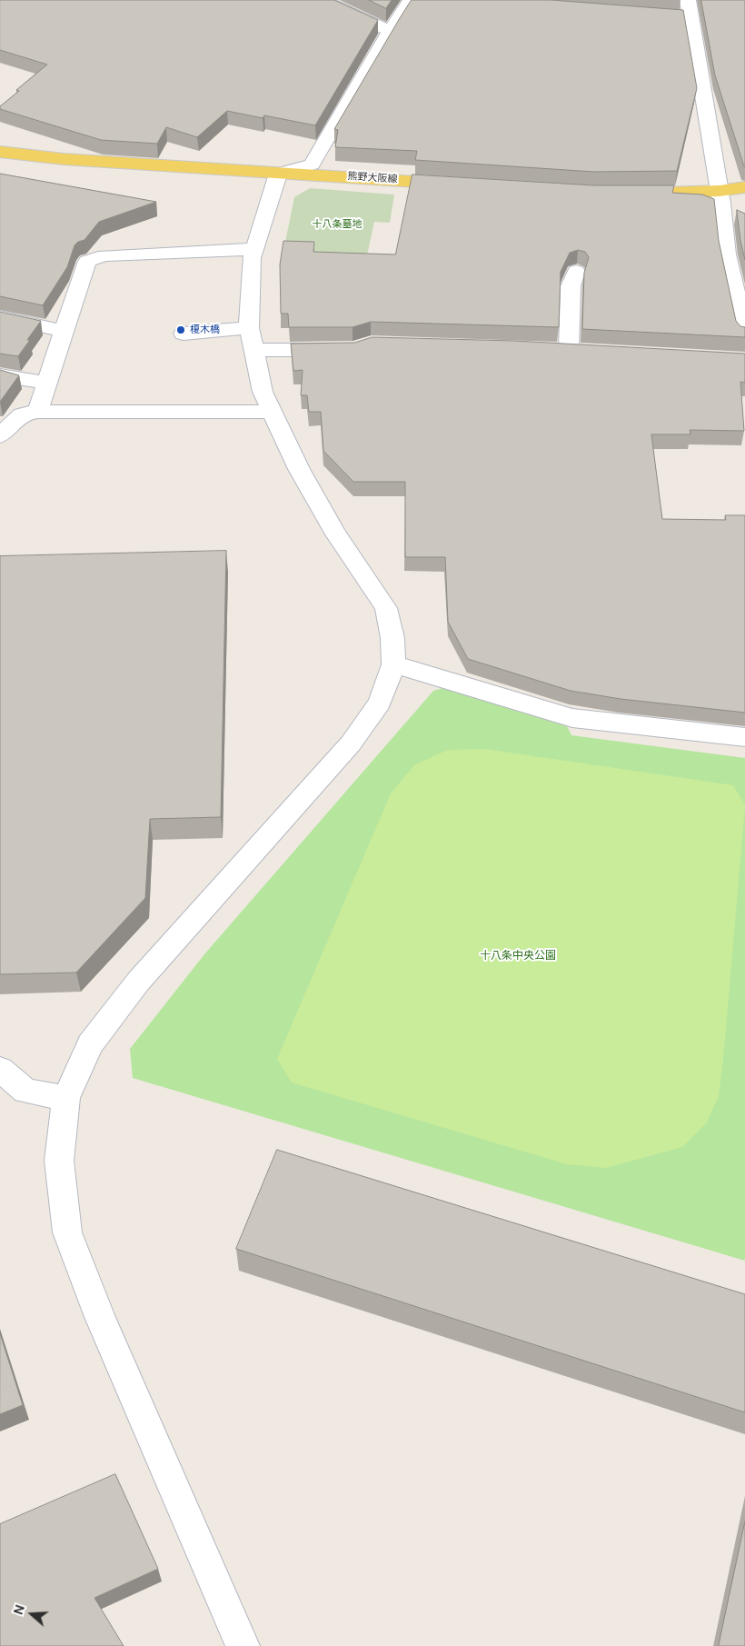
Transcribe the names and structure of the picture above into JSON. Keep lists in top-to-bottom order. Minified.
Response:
{"streets":{"main road":["熊野大阪線"]},"parks":["十八条墓地","十八条中央公園"],"places":["榎木橋"],"north":"left"}
